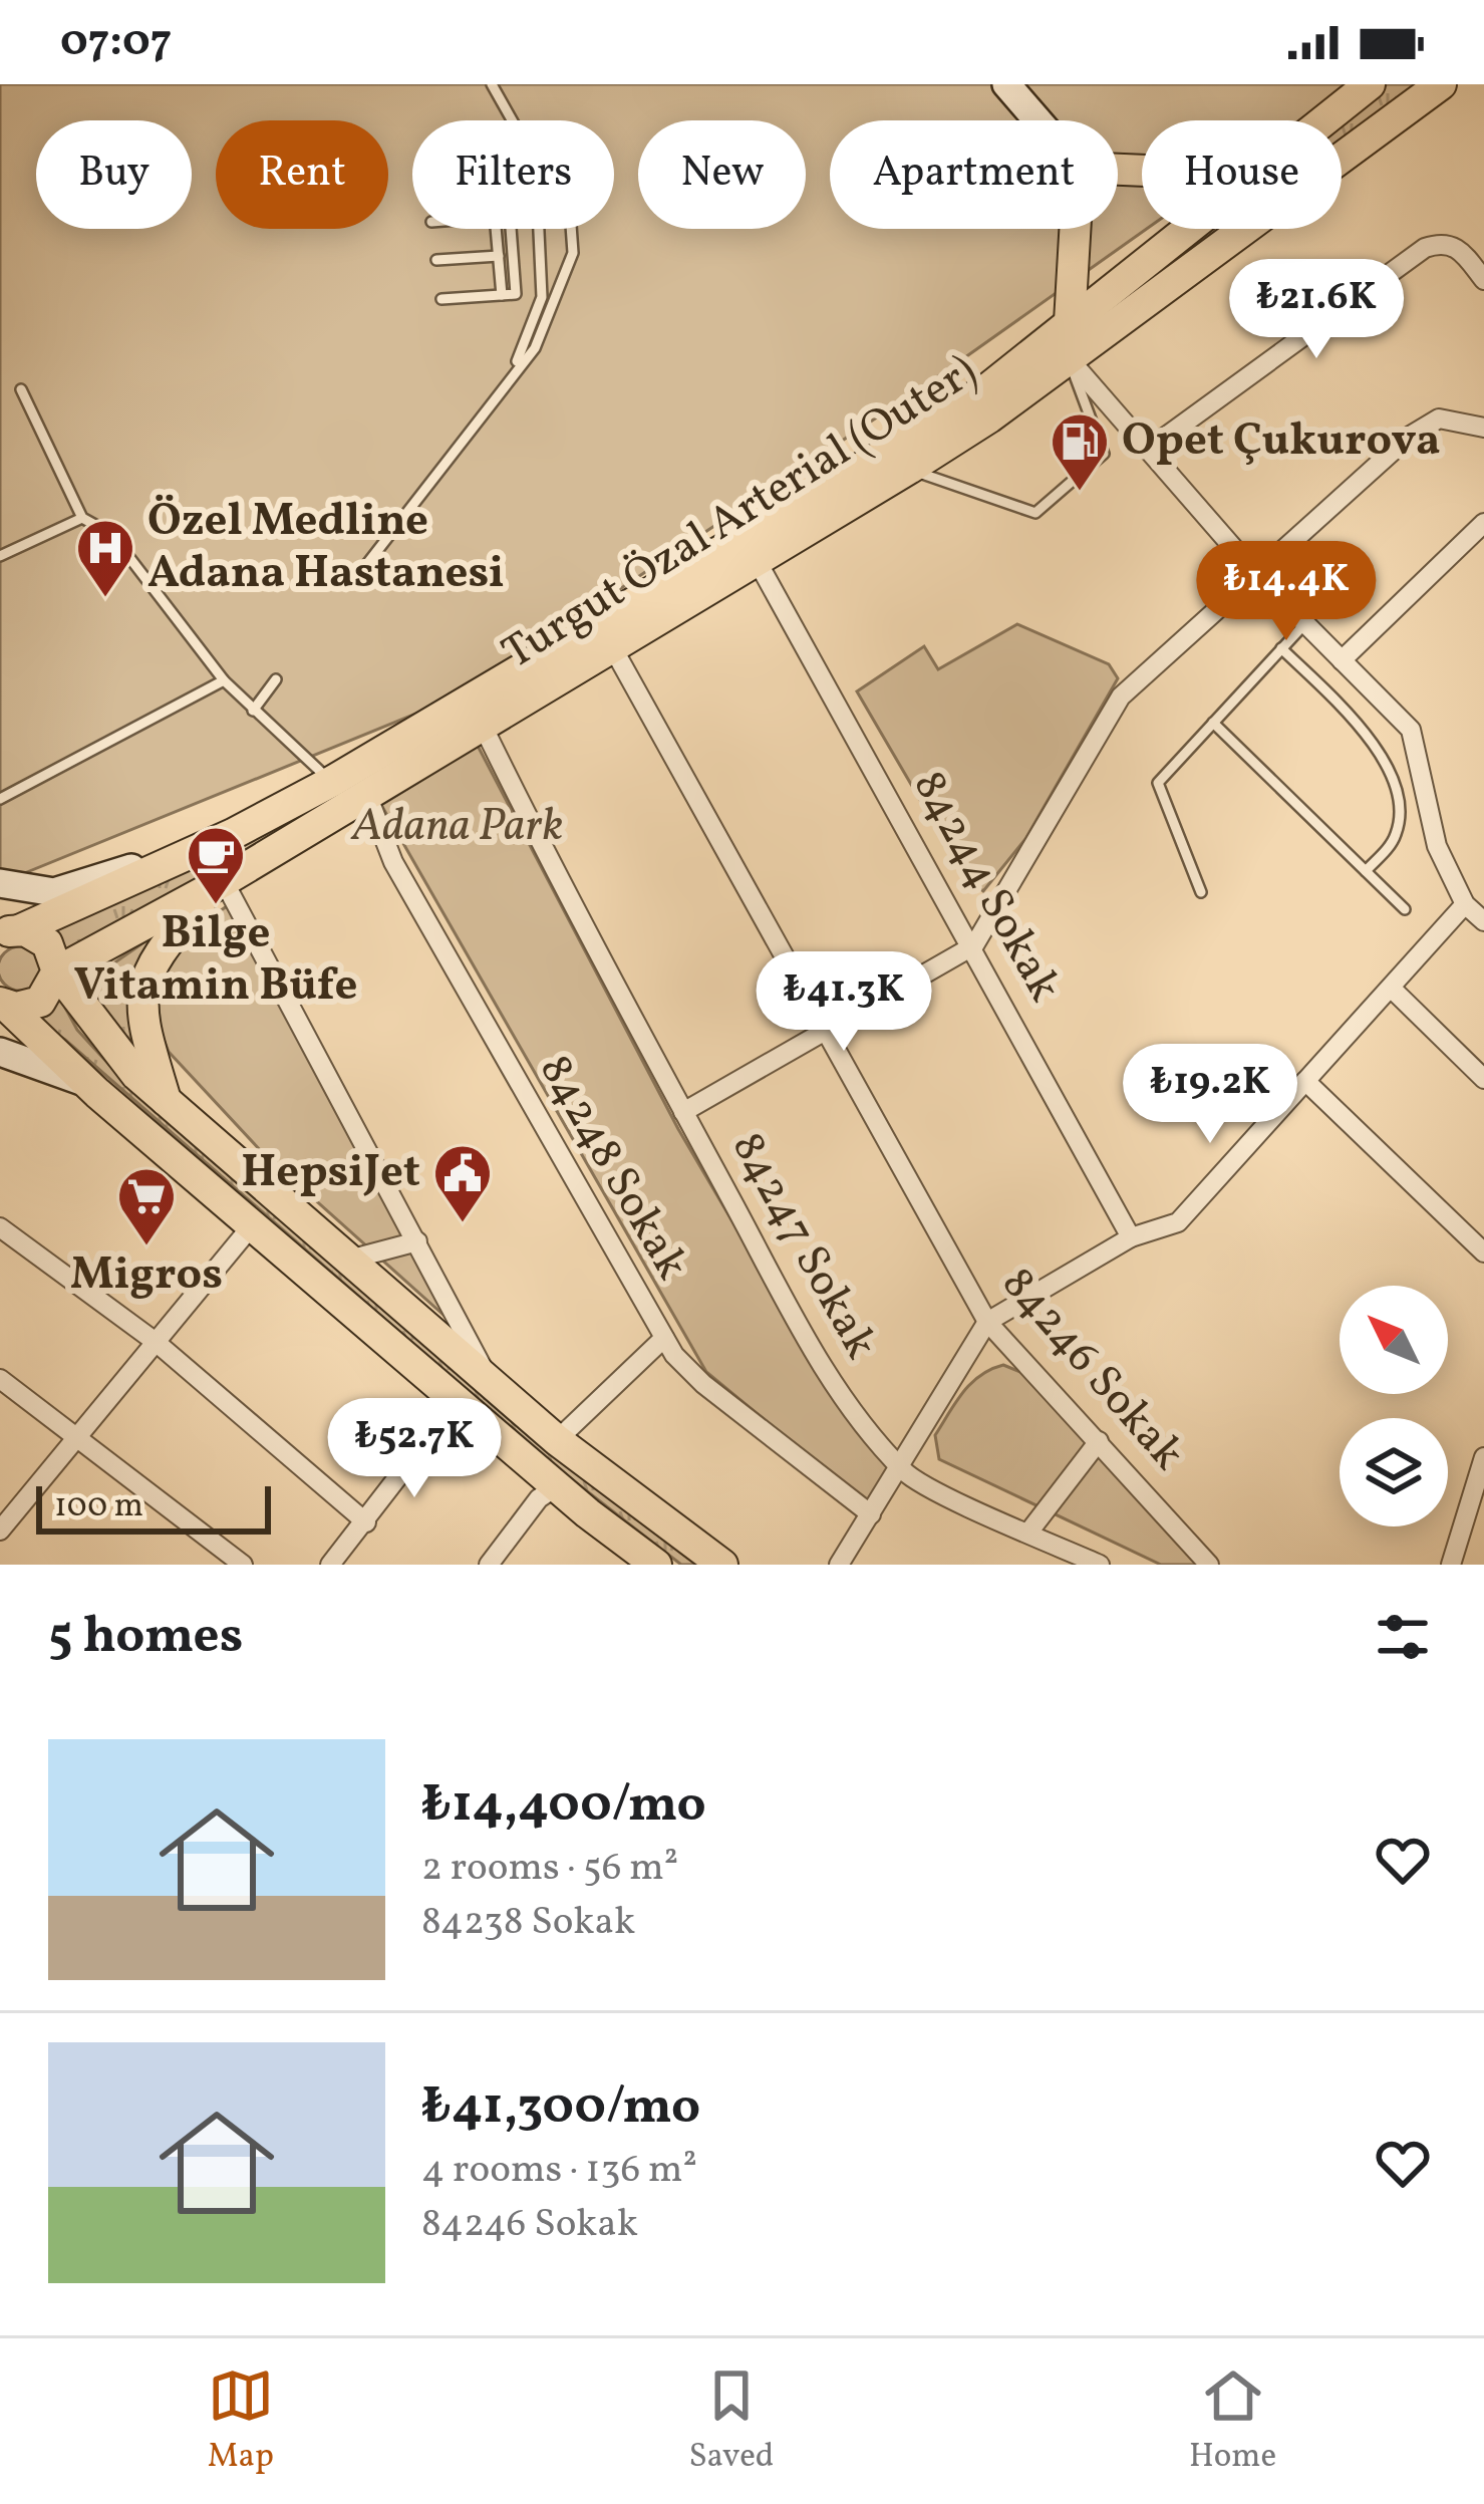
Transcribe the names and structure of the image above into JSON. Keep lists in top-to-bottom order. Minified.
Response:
{"streets":{"main road":["Turgut Özal Arterial (Outer)"],"street":["84244 Sokak","84248 Sokak","84247 Sokak","84246 Sokak"]},"crossings":[["Turgut Özal Arterial (Outer)","84244 Sokak"],["Turgut Özal Arterial (Outer)","84248 Sokak"],["Turgut Özal Arterial (Outer)","84247 Sokak"],["Turgut Özal Arterial (Outer)","84246 Sokak"]],"parks":["Adana Park"],"places":{"fuel station":["Opet Çukurova"],"hospital":["Özel Medline Adana Hastanesi"],"cafe":["Bilge Vitamin Büfe"],"public building":["HepsiJet"],"supermarket":["Migros"]},"scale_bar":"100 m","north":"top left","page":{"status":"07:07","chip":["Buy","Rent","Filters","New","Apartment","House"],"price":["₺21.6K","₺14.4K","₺41.3K","₺19.2K","₺52.7K"],"scale":"100 m","heading":"5 homes","list":[{"name":"₺14,400/mo","note":"2 rooms · 56 m² · 84238 Sokak"},{"name":"₺41,300/mo","note":"4 rooms · 136 m² · 84246 Sokak"}],"tabs":["Map","Saved","Home"]}}
